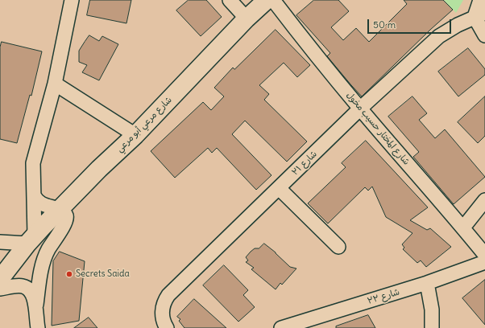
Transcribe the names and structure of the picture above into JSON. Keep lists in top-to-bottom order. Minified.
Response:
{"streets":{"main road":["شارع مرعي أبو مرعي"],"street":["شارع المختار حسيب مخول","شارع ٣١","شارع ٣٣"]},"crossings":[["شارع المختار حسيب مخول","شارع ٣١"]],"places":["Secrets Saida"],"scale_bar":"50 m"}
